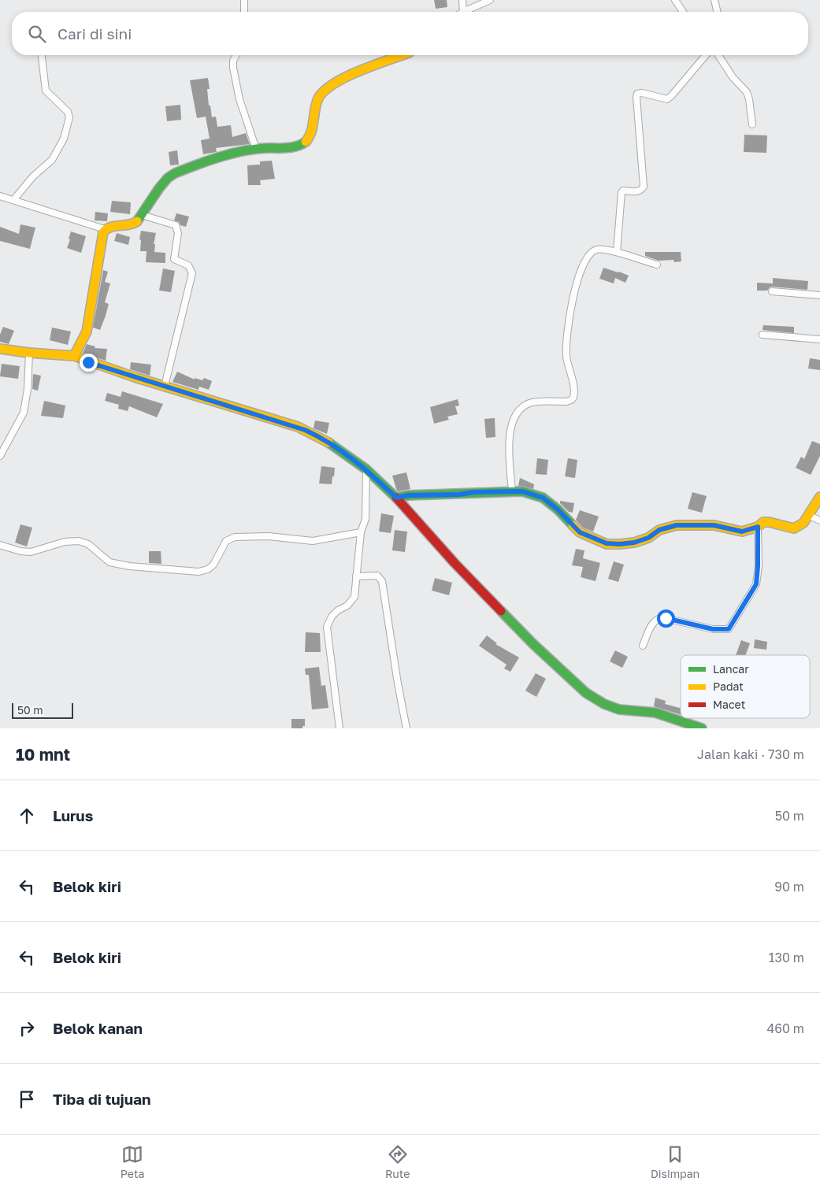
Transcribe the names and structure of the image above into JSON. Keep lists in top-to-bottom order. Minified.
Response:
{"legend":["Lancar","Padat","Macet"],"scale_bar":"50 m","page":{"search":"Cari di sini","scale":"50 m","heading":["10 mnt","Jalan kaki · 730 m"],"list":[["Lurus","50 m"],["Belok kiri","90 m"],["Belok kiri","130 m"],["Belok kanan","460 m"],"Tiba di tujuan"],"nav":["Peta","Rute","Disimpan"]}}
